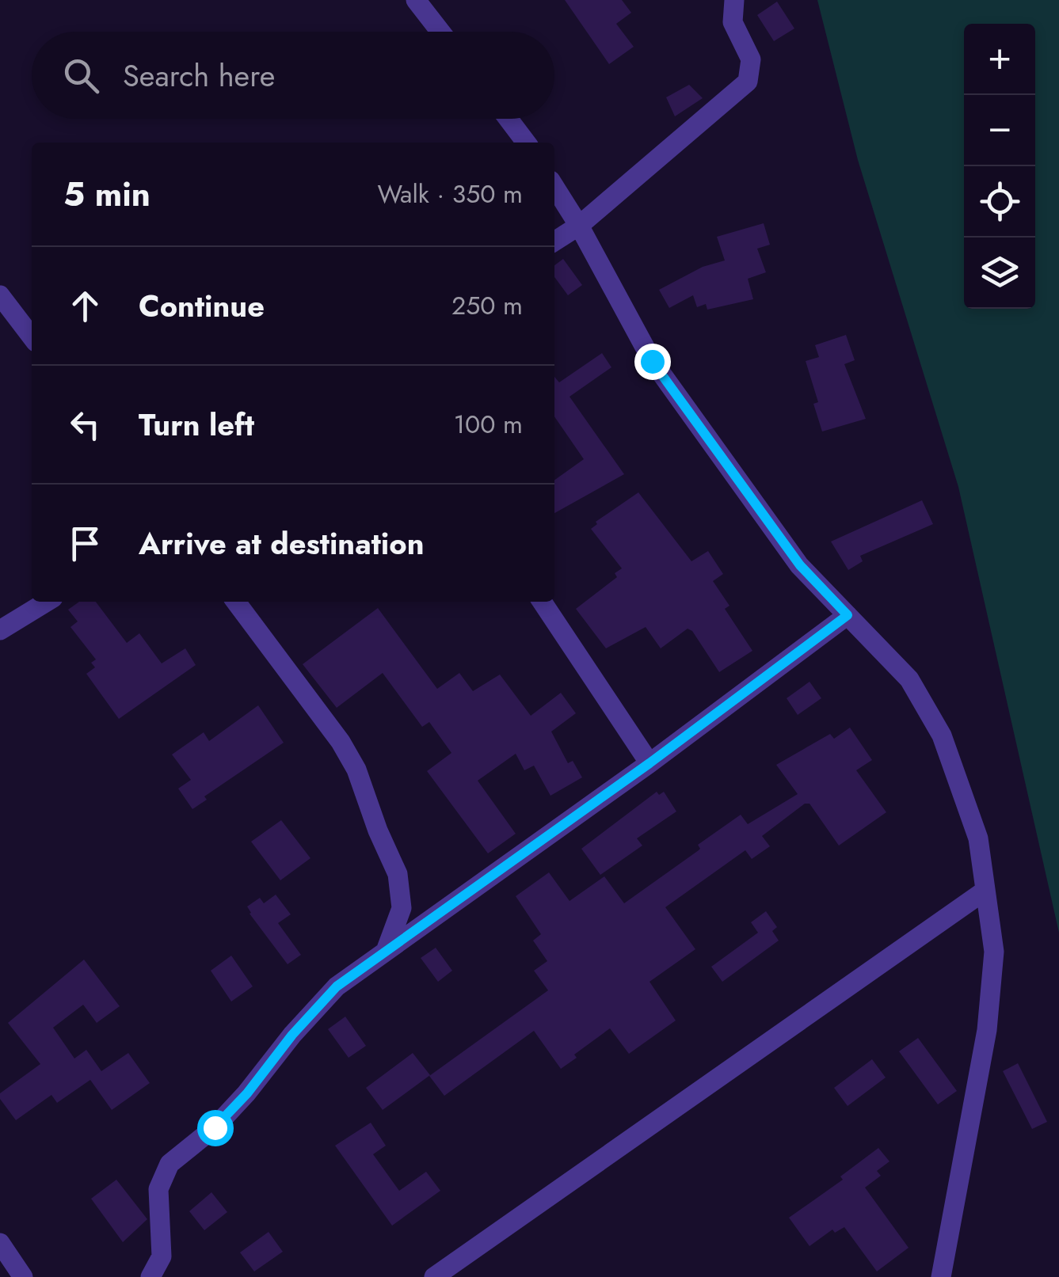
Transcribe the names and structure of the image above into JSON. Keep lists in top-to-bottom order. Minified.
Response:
{"page":{"map_buttons":["+","−"],"search":"Search here","heading":["5 min","Walk · 350 m"],"list":[["Continue","250 m"],["Turn left","100 m"],"Arrive at destination"]}}
